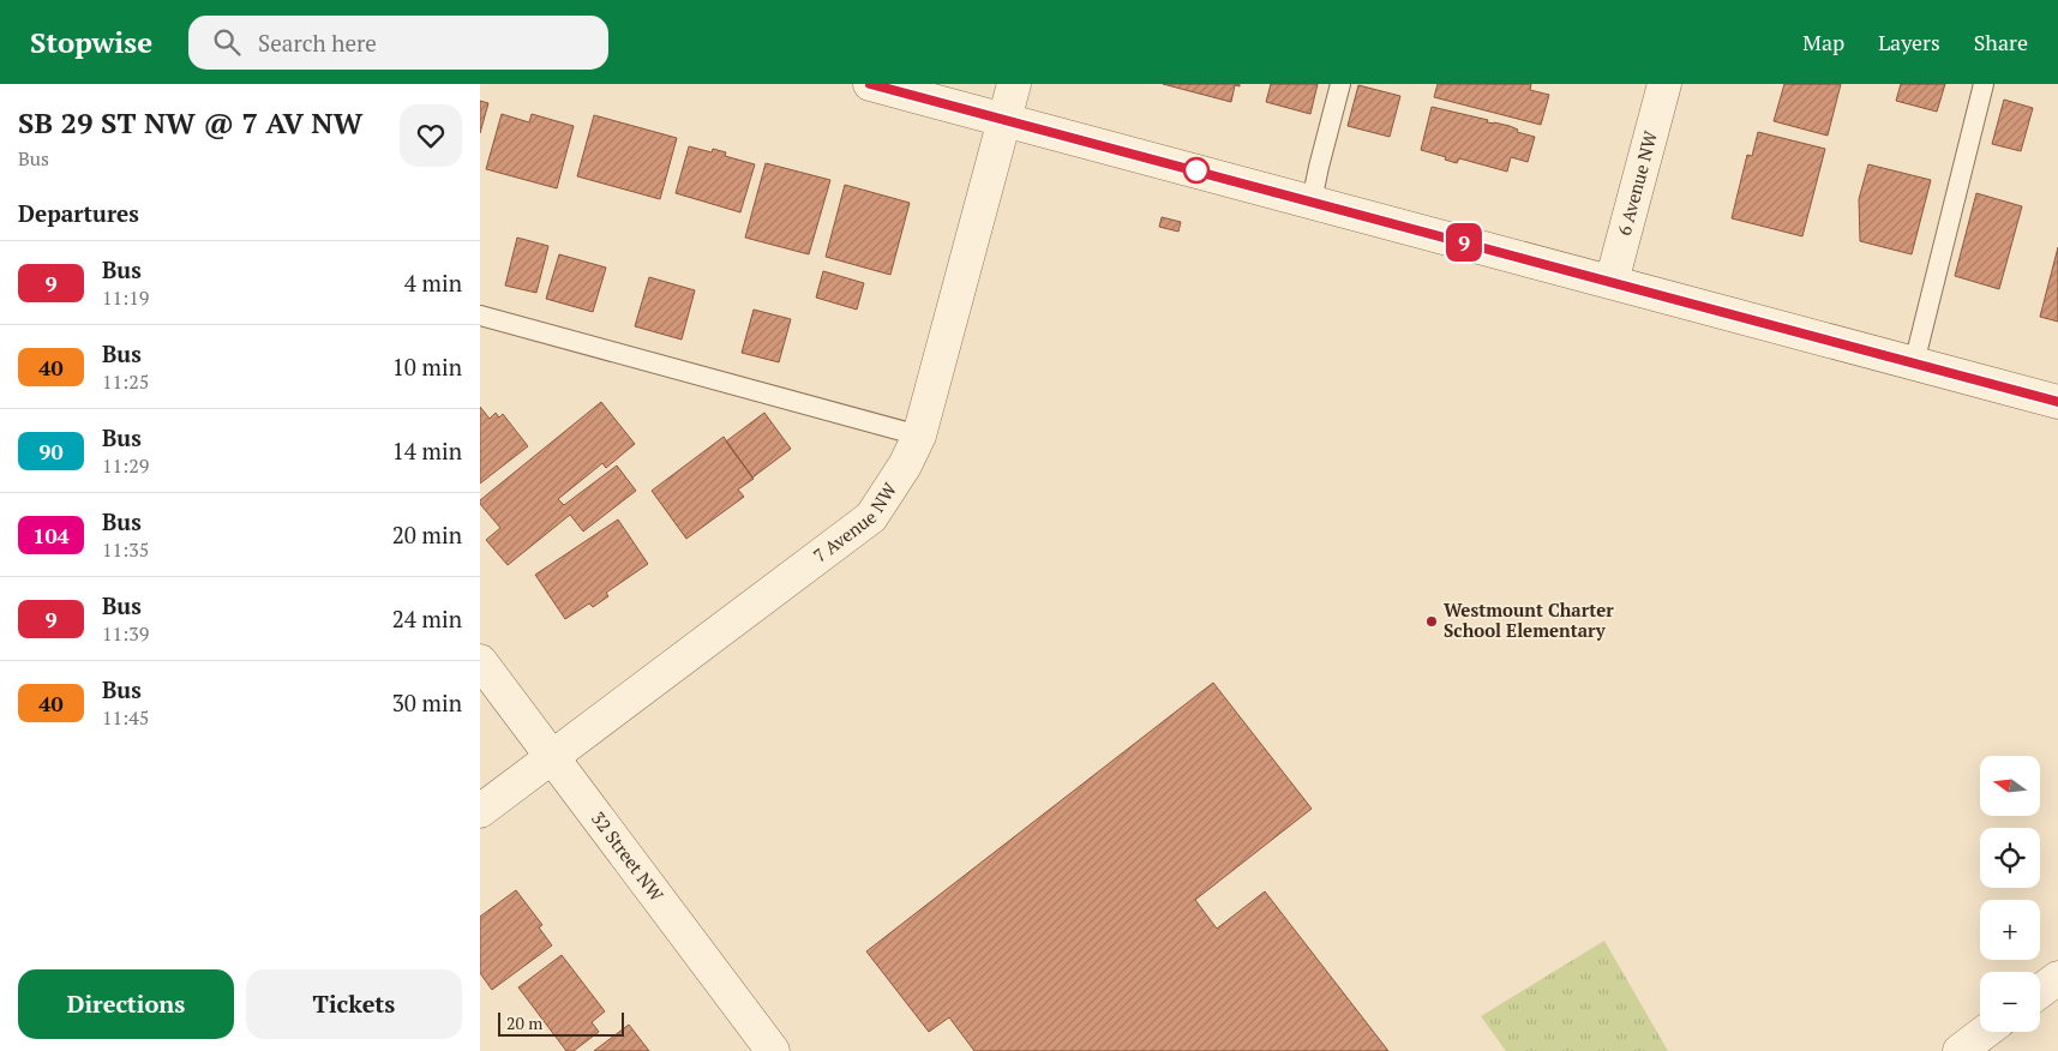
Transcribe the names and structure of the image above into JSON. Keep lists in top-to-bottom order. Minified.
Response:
{"streets":{"street":["6 Avenue NW","7 Avenue NW","32 Street NW"]},"crossings":[["7 Avenue NW","32 Street NW"]],"places":["Westmount Charter School Elementary"],"lines":["bus line 9"],"scale_bar":"20 m","north":"left","page":{"header":"Stopwise","search":"Search here","nav":["Map","Layers","Share"],"heading":[["SB 29 ST NW @ 7 AV NW","Bus"],"Departures"],"on_map":"9","list":[{"mark":"9","name":"Bus","note":"11:19","value":"4 min"},{"mark":"40","name":"Bus","note":"11:25","value":"10 min"},{"mark":"90","name":"Bus","note":"11:29","value":"14 min"},{"mark":"104","name":"Bus","note":"11:35","value":"20 min"},{"mark":"9","name":"Bus","note":"11:39","value":"24 min"},{"mark":"40","name":"Bus","note":"11:45","value":"30 min"}],"map_buttons":["+","−"],"buttons":["Directions","Tickets"],"scale":"20 m"}}
